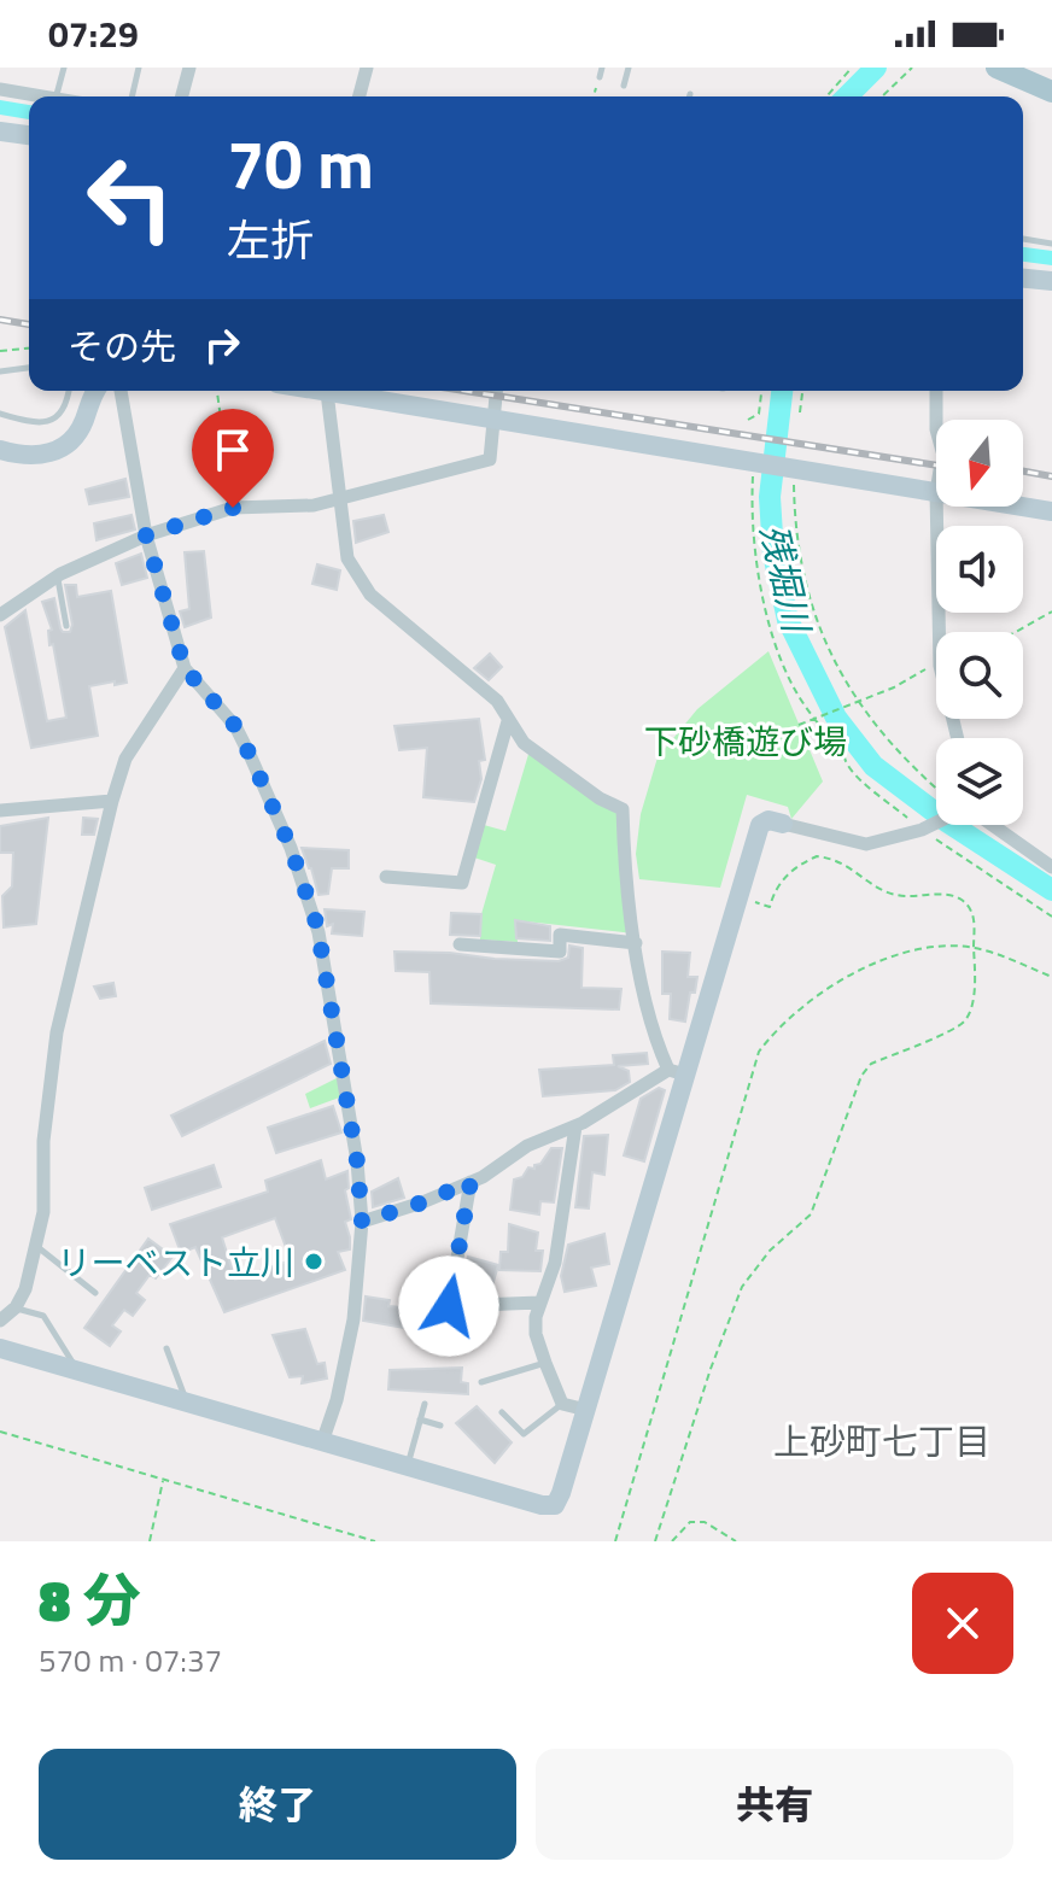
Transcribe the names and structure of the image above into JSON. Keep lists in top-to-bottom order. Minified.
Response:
{"districts":["上砂町七丁目"],"water":["残堀川"],"parks":["下砂橋遊び場"],"places":["リーベスト立川"],"north":"bottom","page":{"status":"07:29","turn":["70 m","左折"],"then":"その先","heading":["8 分","570 m · 07:37"],"buttons":["終了","共有"]}}
